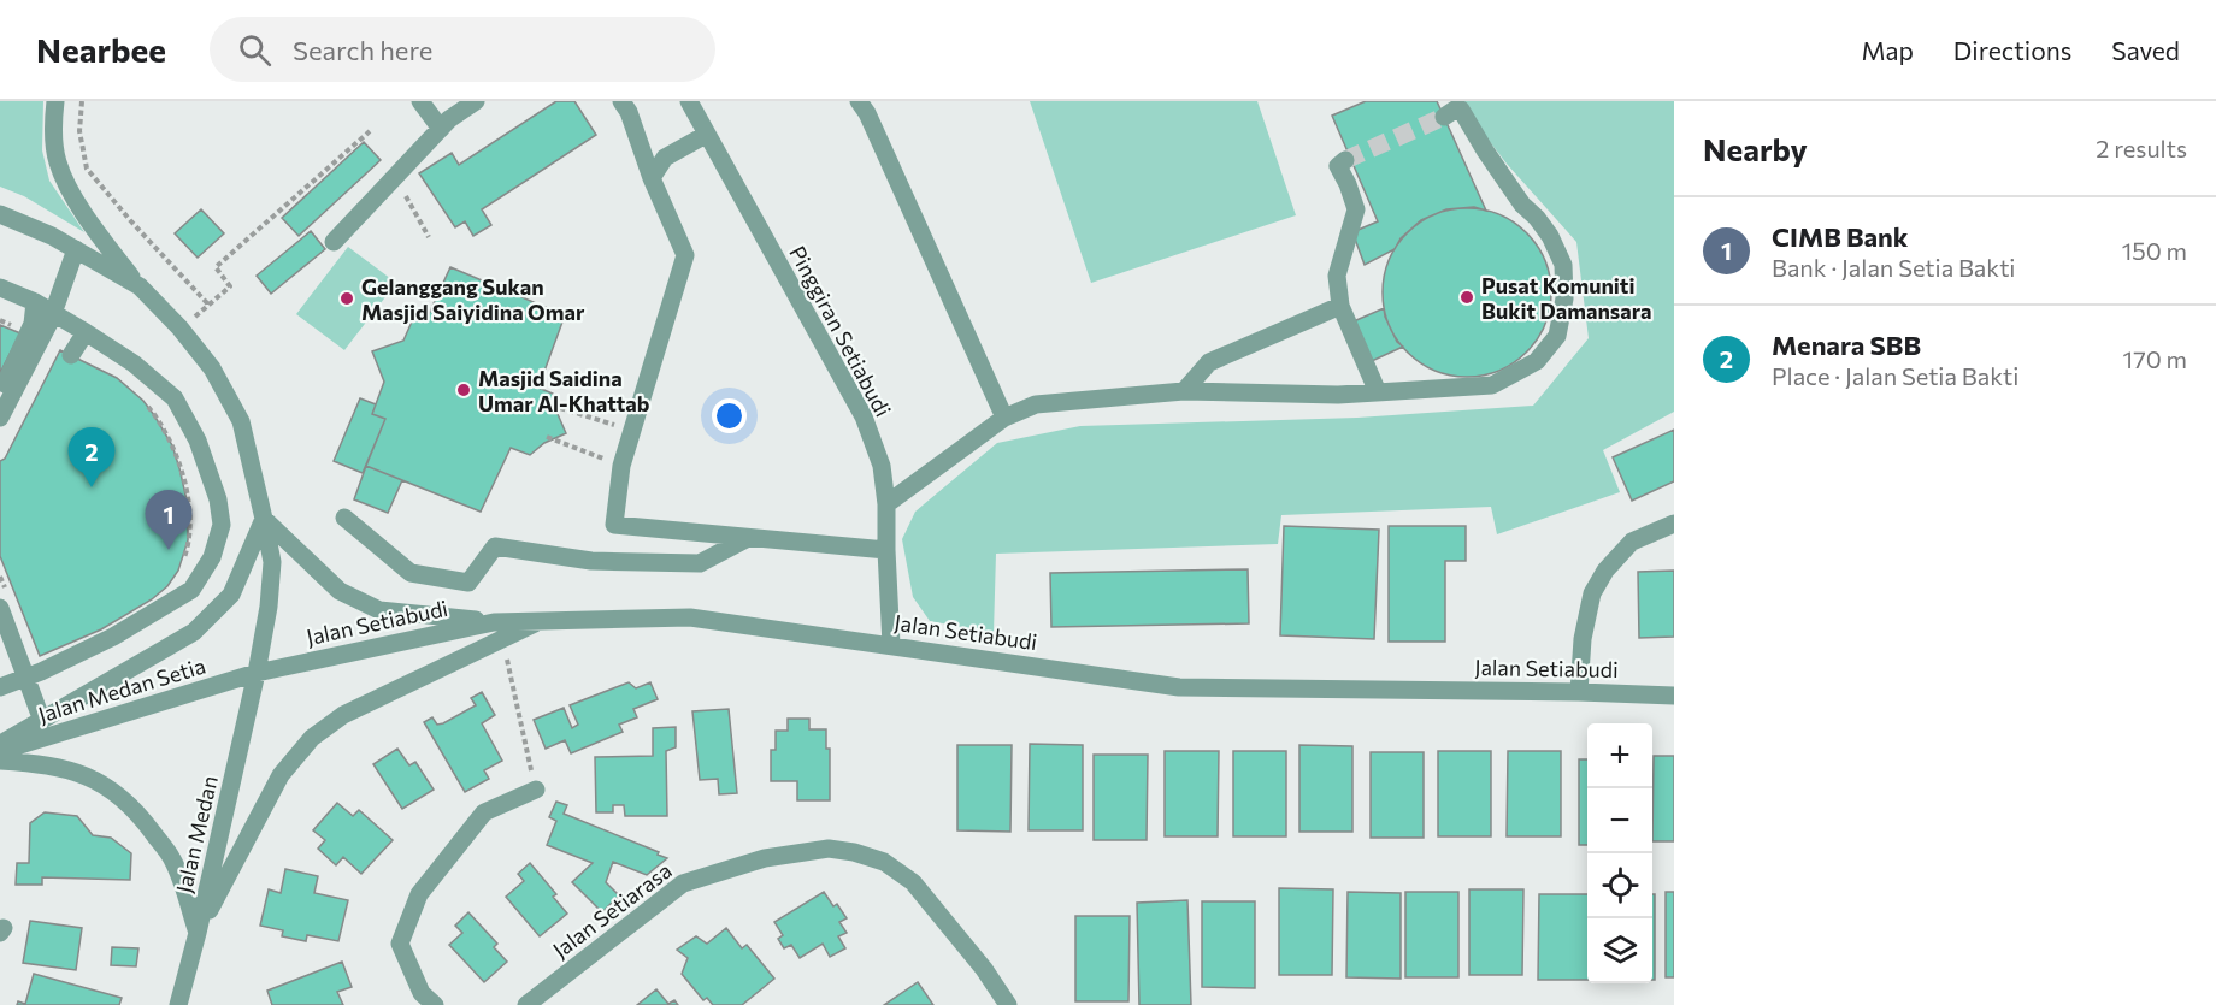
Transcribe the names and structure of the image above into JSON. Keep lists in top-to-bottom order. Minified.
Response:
{"streets":{"street":["Pinggiran Setiabudi","Jalan Setiabudi","Jalan Medan Setia","Jalan Medan","Jalan Setiarasa"]},"crossings":[["Pinggiran Setiabudi","Jalan Setiabudi"],["Jalan Setiabudi","Jalan Medan Setia"],["Jalan Setiabudi","Jalan Medan"],["Jalan Medan Setia","Jalan Medan"]],"places":["Pusat Komuniti Bukit Damansara","Gelanggang Sukan Masjid Saiyidina Omar","Masjid Saidina Umar Al-Khattab"],"page":{"header":"Nearbee","search":"Search here","nav":["Map","Directions","Saved"],"heading":["Nearby","2 results"],"list":[{"mark":"1","name":"CIMB Bank","note":"Bank · Jalan Setia Bakti","value":"150 m"},{"mark":"2","name":"Menara SBB","note":"Place · Jalan Setia Bakti","value":"170 m"}],"pins":["2","1"],"map_buttons":["+","−"]}}
